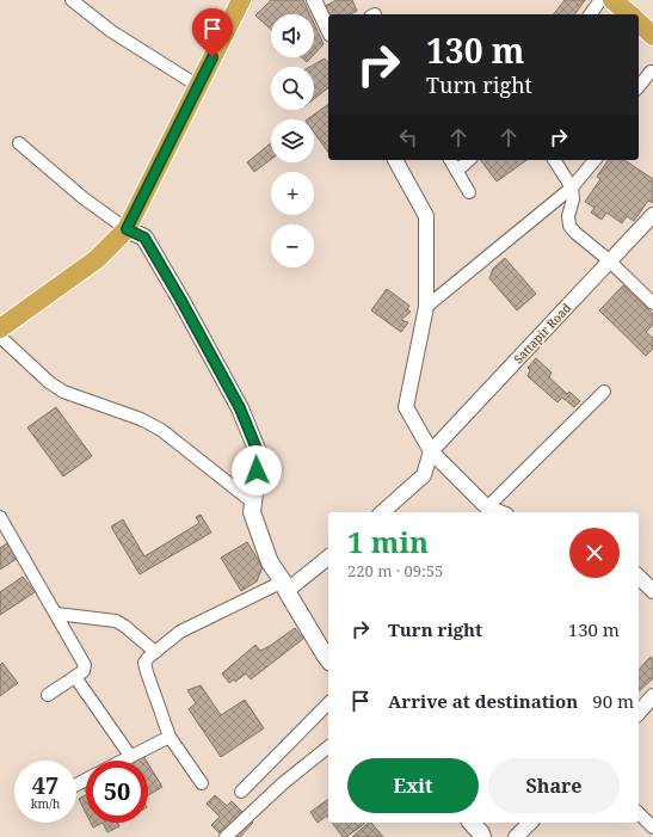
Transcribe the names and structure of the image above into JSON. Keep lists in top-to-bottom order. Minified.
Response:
{"streets":{"street":["Sattapir Road"]},"page":{"map_buttons":["+","−"],"turn":["130 m","Turn right"],"heading":["1 min","220 m · 09:55"],"list":[{"name":"Turn right","value":"130 m"},{"name":"Arrive at destination","value":"90 m"}],"buttons":["Exit","Share"],"speed":"47 km/h","limit":"50"}}
